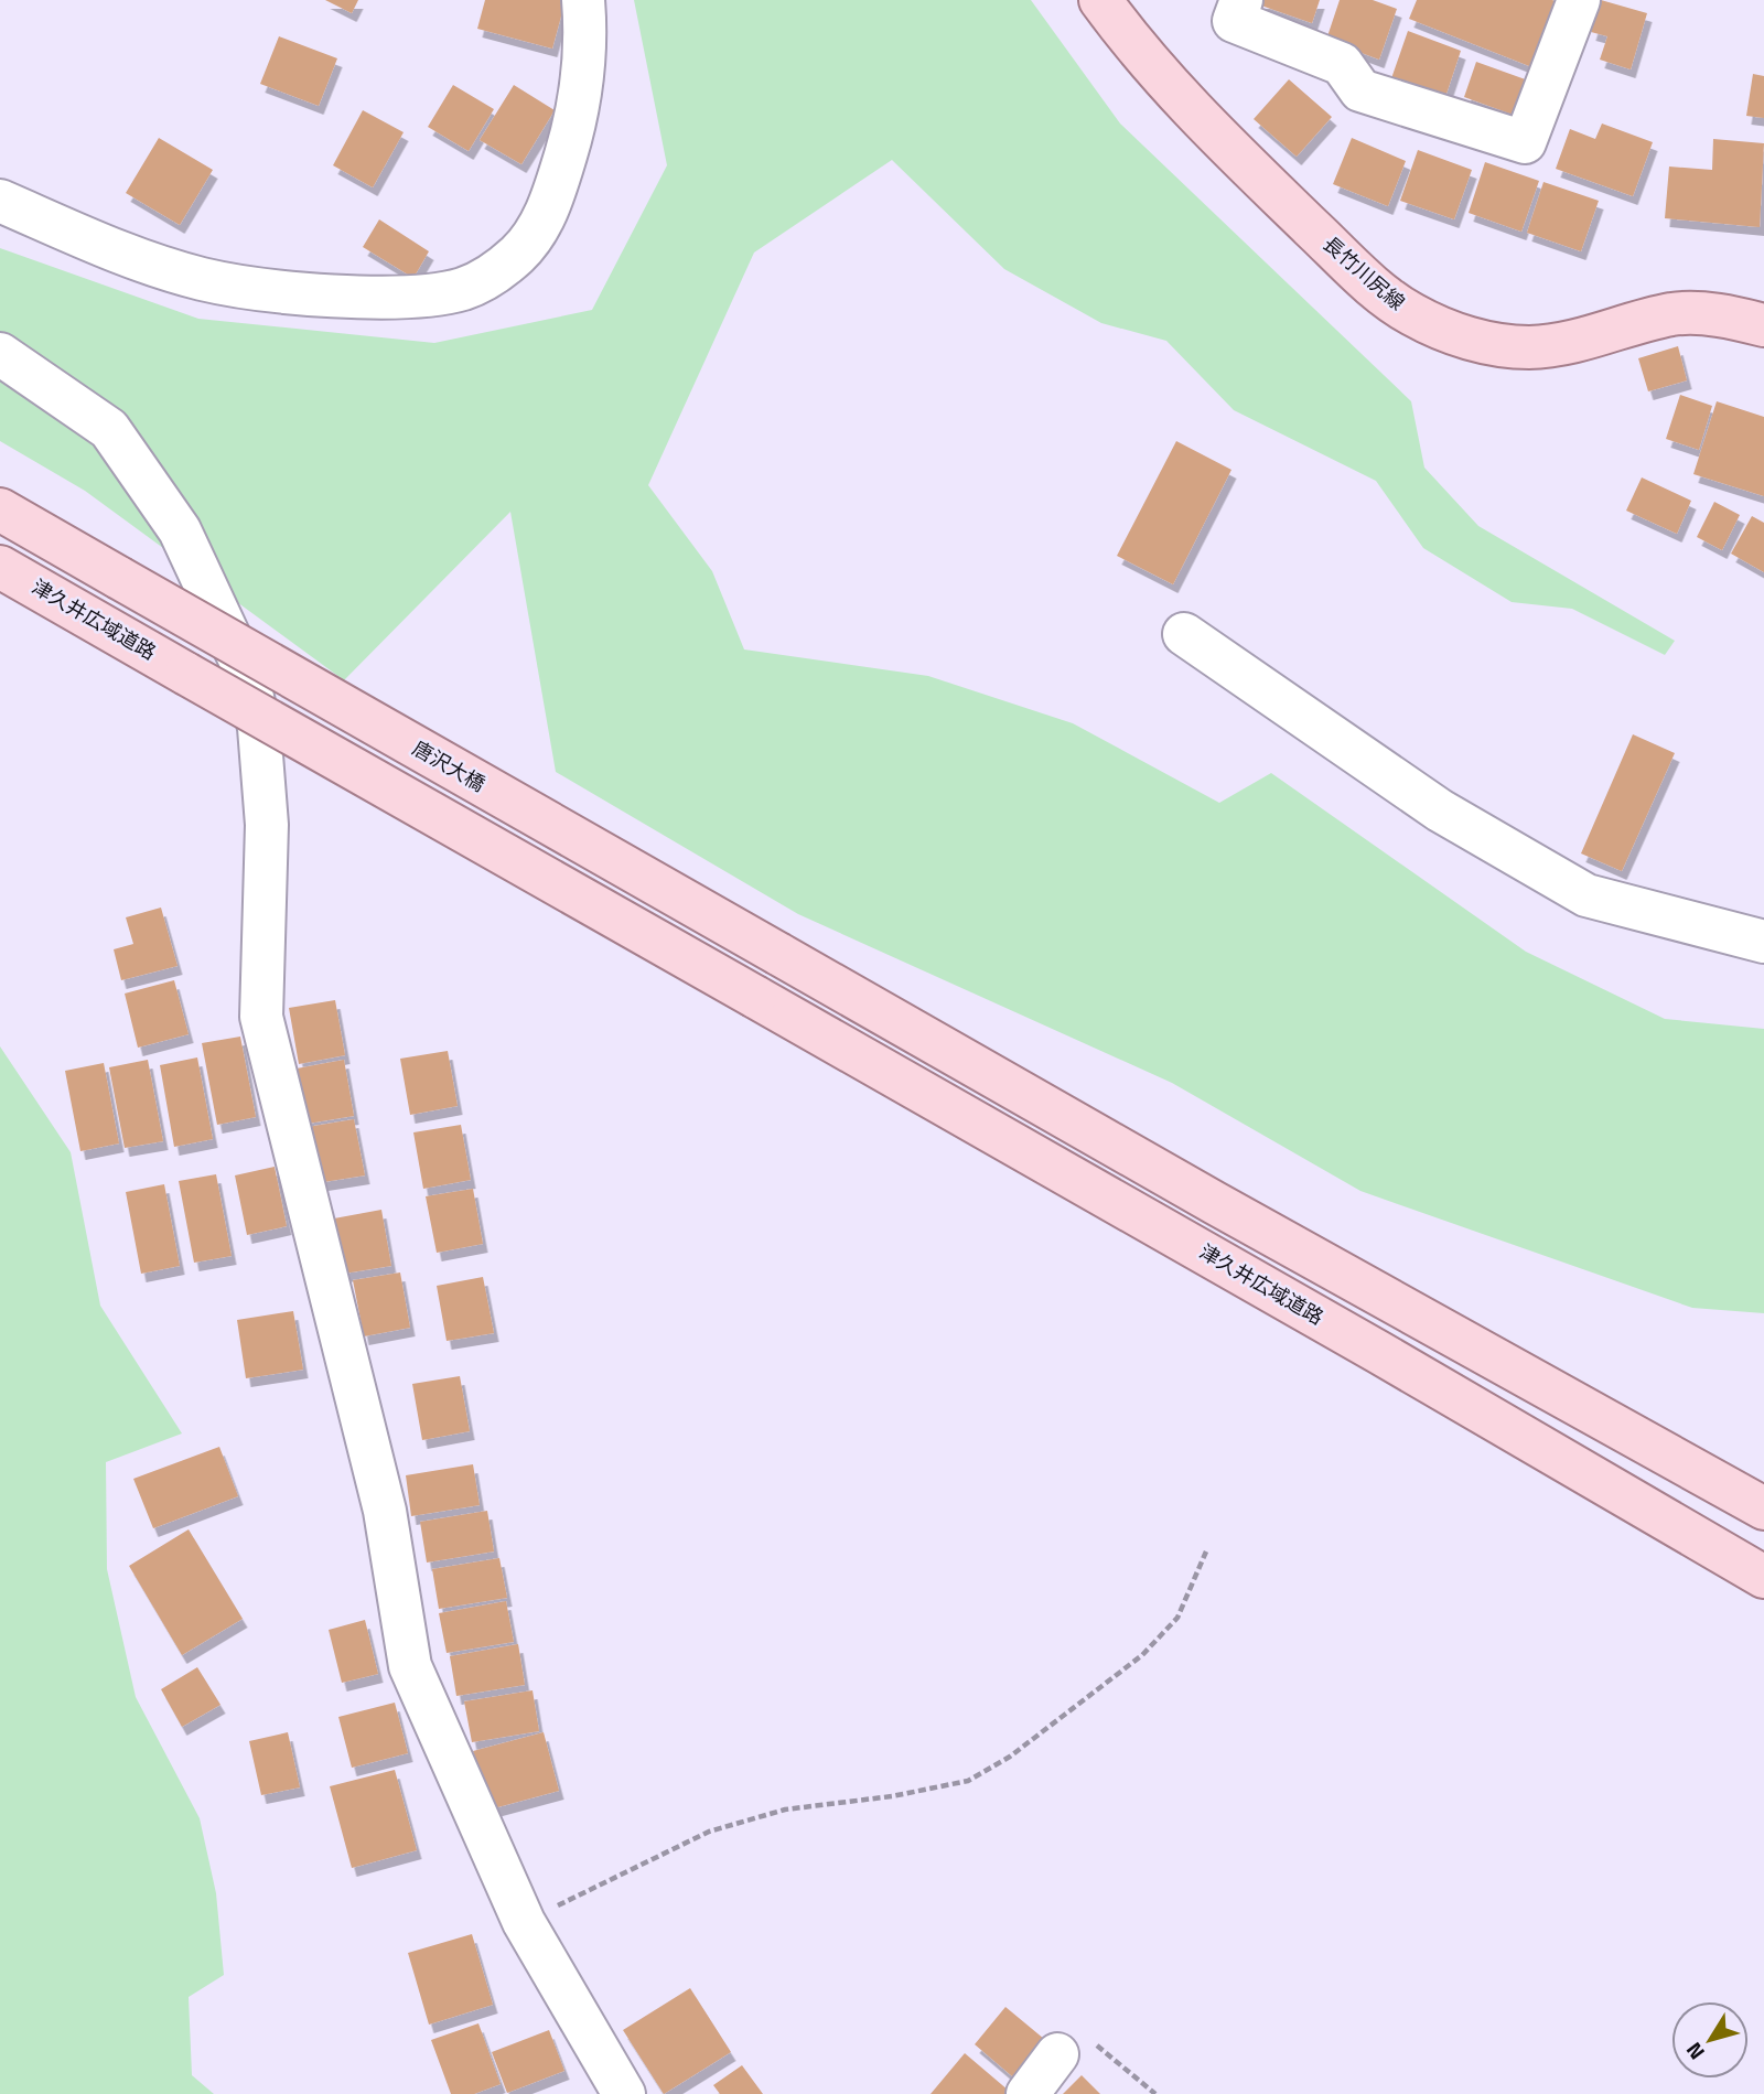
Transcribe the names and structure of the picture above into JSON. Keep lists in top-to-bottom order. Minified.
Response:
{"streets":{"main road":["長竹川尻線","津久井広域道路","唐沢大橋"]},"north":"bottom left"}
